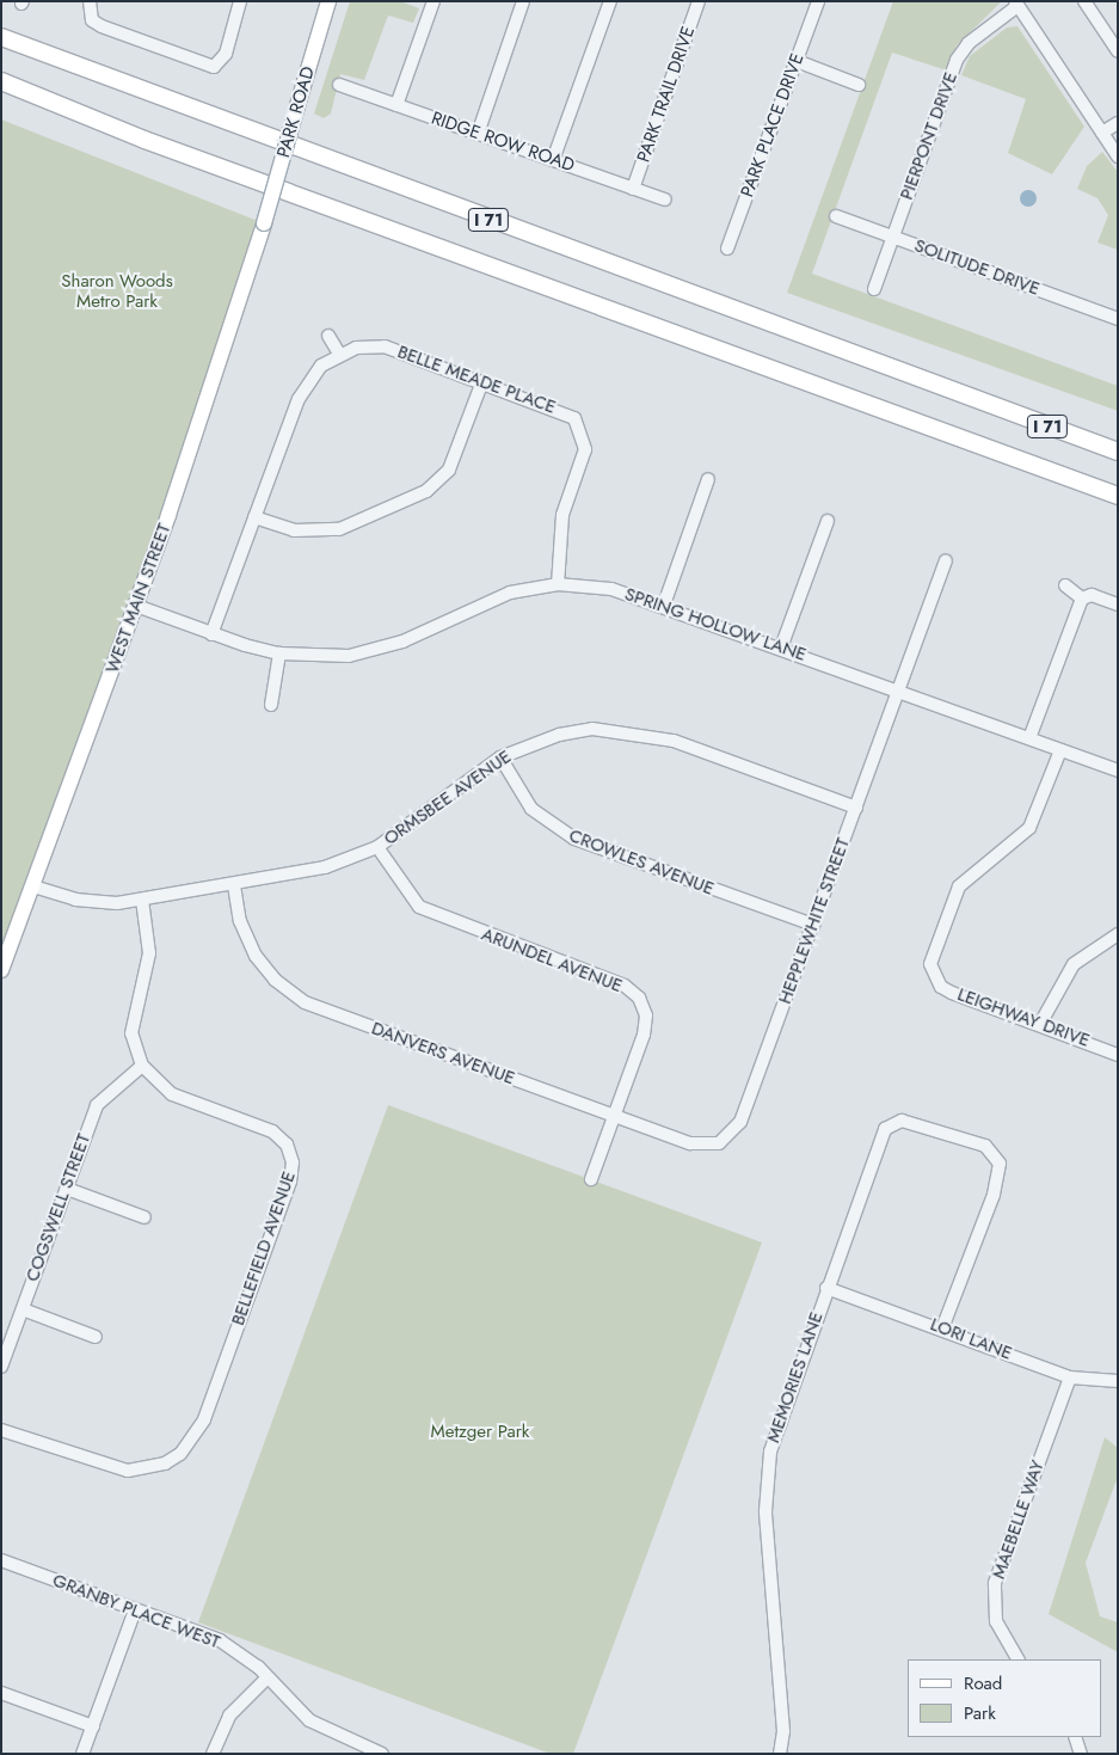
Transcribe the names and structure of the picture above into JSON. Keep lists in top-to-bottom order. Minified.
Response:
{"streets":{"highway":["I 71"],"main road":["PARK ROAD","WEST MAIN STREET"],"street":["PARK TRAIL DRIVE","PARK PLACE DRIVE","PIERPONT DRIVE","RIDGE ROW ROAD","SOLITUDE DRIVE","BELLE MEADE PLACE","SPRING HOLLOW LANE","ORMSBEE AVENUE","CROWLES AVENUE","HEPPLEWHITE STREET","ARUNDEL AVENUE","LEIGHWAY DRIVE","DANVERS AVENUE","COGSWELL STREET","BELLEFIELD AVENUE","LORI LANE","MEMORIES LANE","MAEBELLE WAY","GRANBY PLACE WEST"]},"crossings":[["PARK TRAIL DRIVE","RIDGE ROW ROAD"],["PARK ROAD","WEST MAIN STREET"],["PIERPONT DRIVE","SOLITUDE DRIVE"],["BELLE MEADE PLACE","SPRING HOLLOW LANE"],["WEST MAIN STREET","SPRING HOLLOW LANE"],["WEST MAIN STREET","ORMSBEE AVENUE"],["SPRING HOLLOW LANE","HEPPLEWHITE STREET"],["SPRING HOLLOW LANE","LEIGHWAY DRIVE"],["ORMSBEE AVENUE","CROWLES AVENUE"],["ORMSBEE AVENUE","HEPPLEWHITE STREET"],["ORMSBEE AVENUE","ARUNDEL AVENUE"],["ORMSBEE AVENUE","DANVERS AVENUE"],["CROWLES AVENUE","HEPPLEWHITE STREET"],["HEPPLEWHITE STREET","DANVERS AVENUE"],["ARUNDEL AVENUE","DANVERS AVENUE"],["COGSWELL STREET","BELLEFIELD AVENUE"],["LORI LANE","MEMORIES LANE"],["LORI LANE","MAEBELLE WAY"]],"parks":["Sharon Woods Metro Park","Metzger Park"],"legend":["Road","Park"]}
